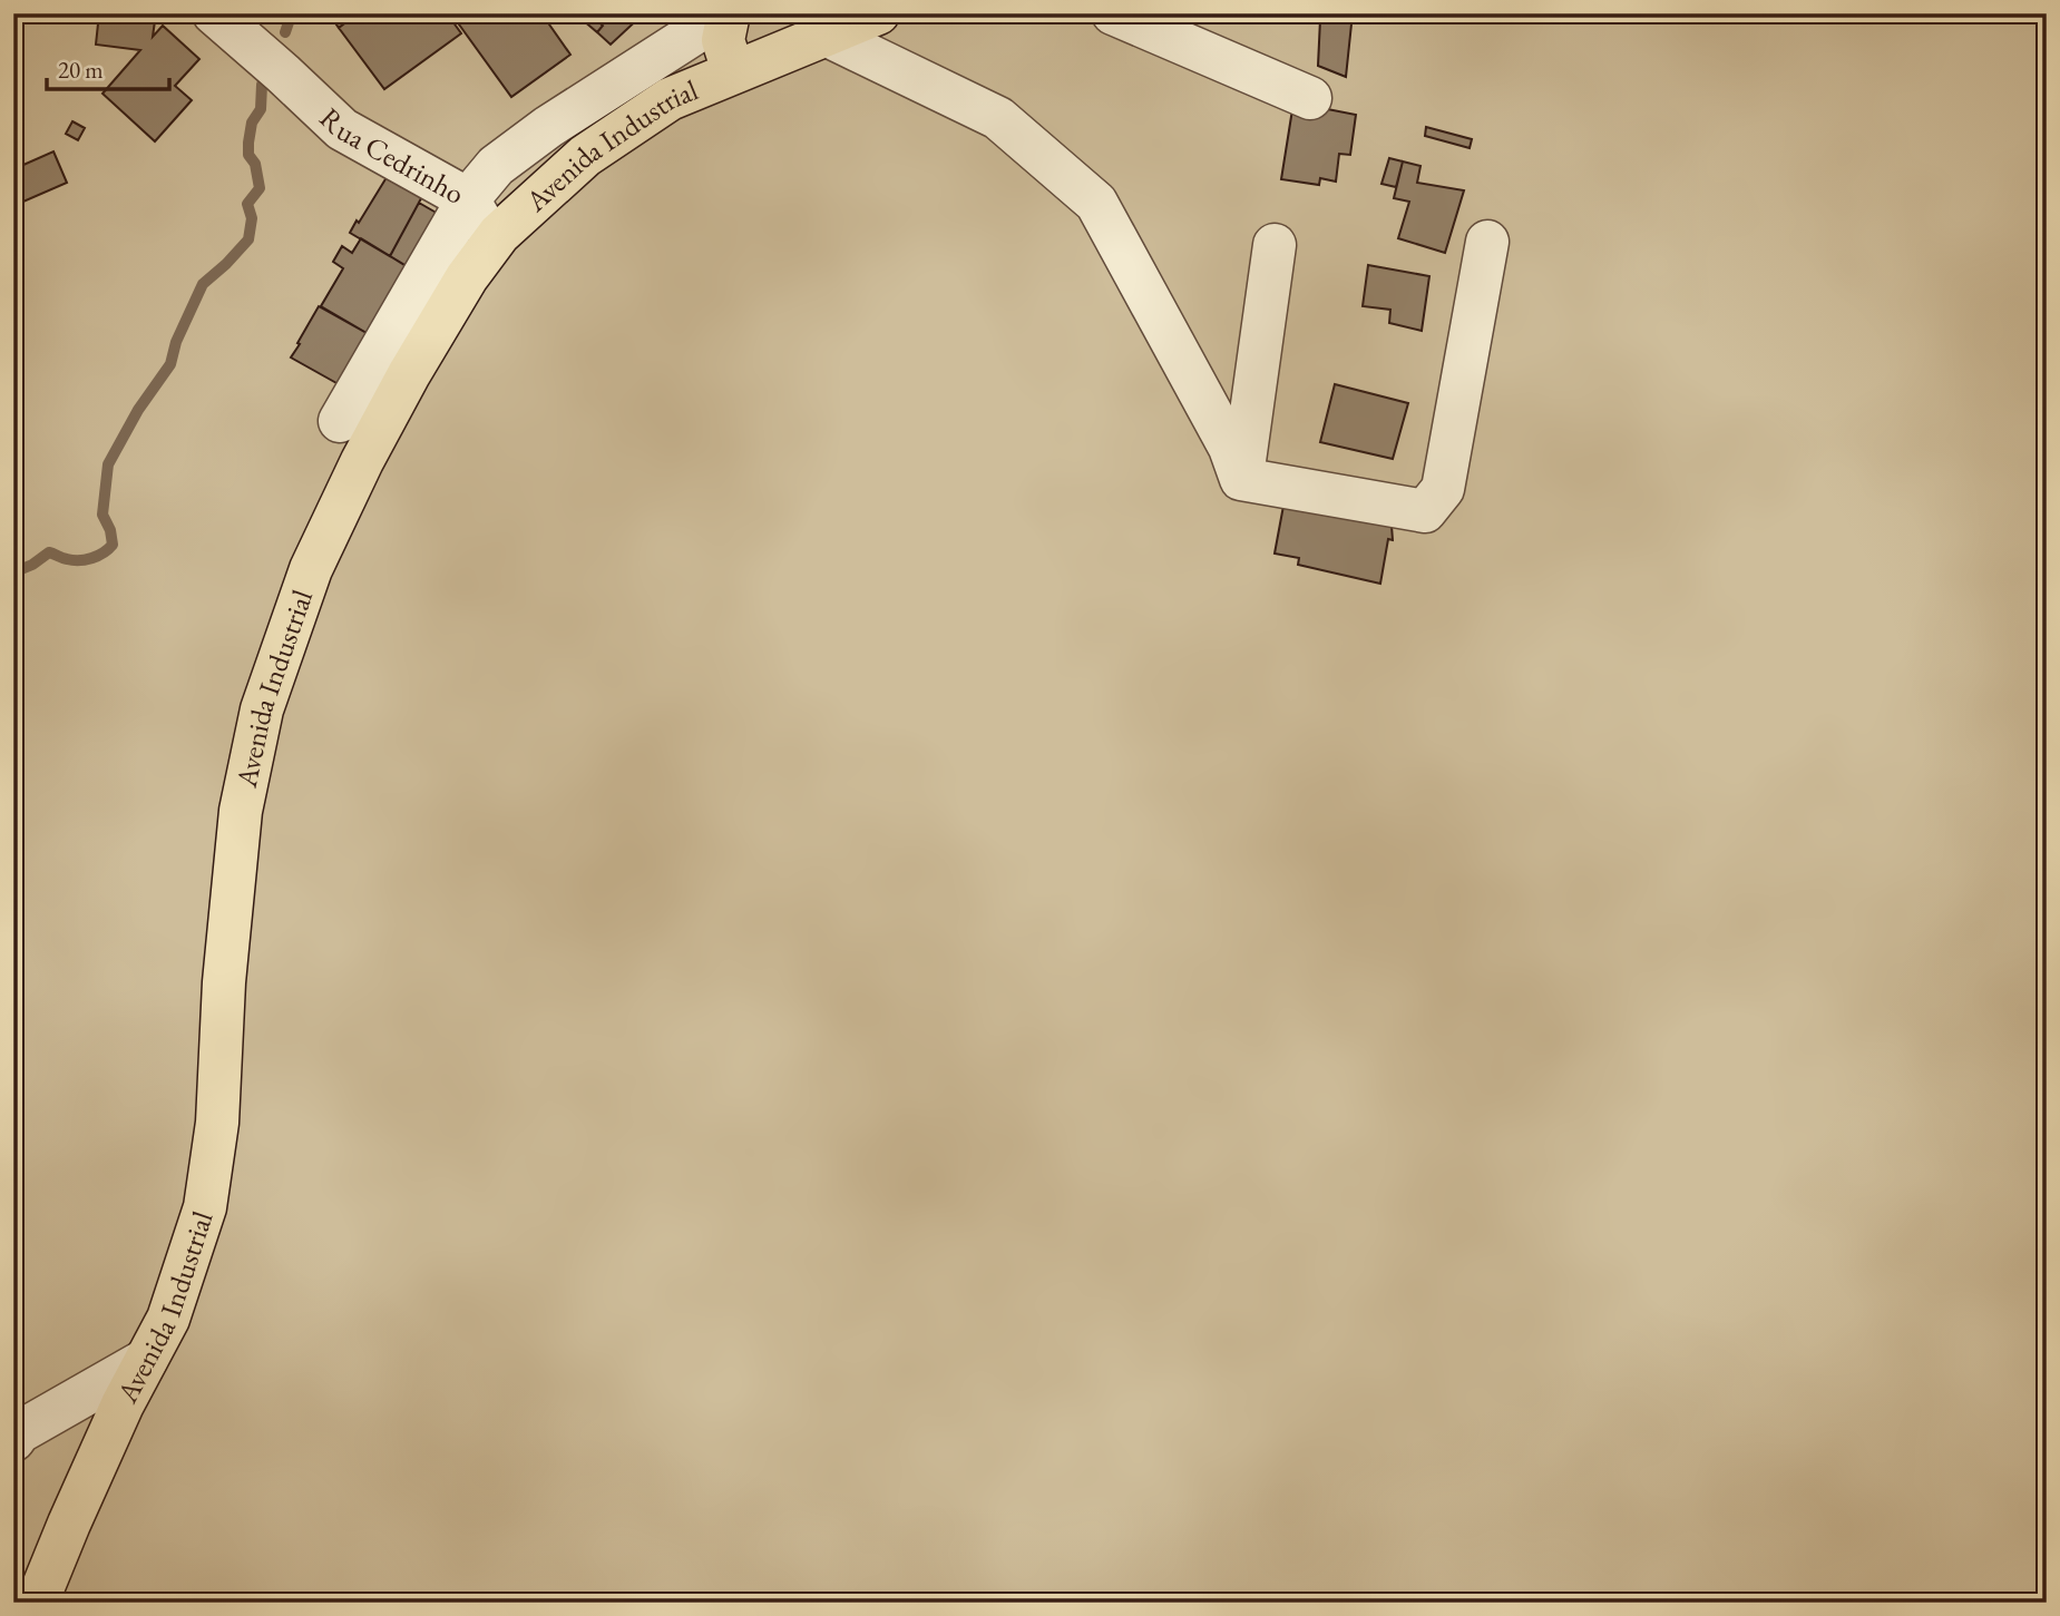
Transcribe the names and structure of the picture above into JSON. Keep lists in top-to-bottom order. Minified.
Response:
{"streets":{"main road":["Avenida Industrial"],"street":["Rua Cedrinho"]},"crossings":[["Avenida Industrial","Rua Cedrinho"]],"scale_bar":"20 m"}
